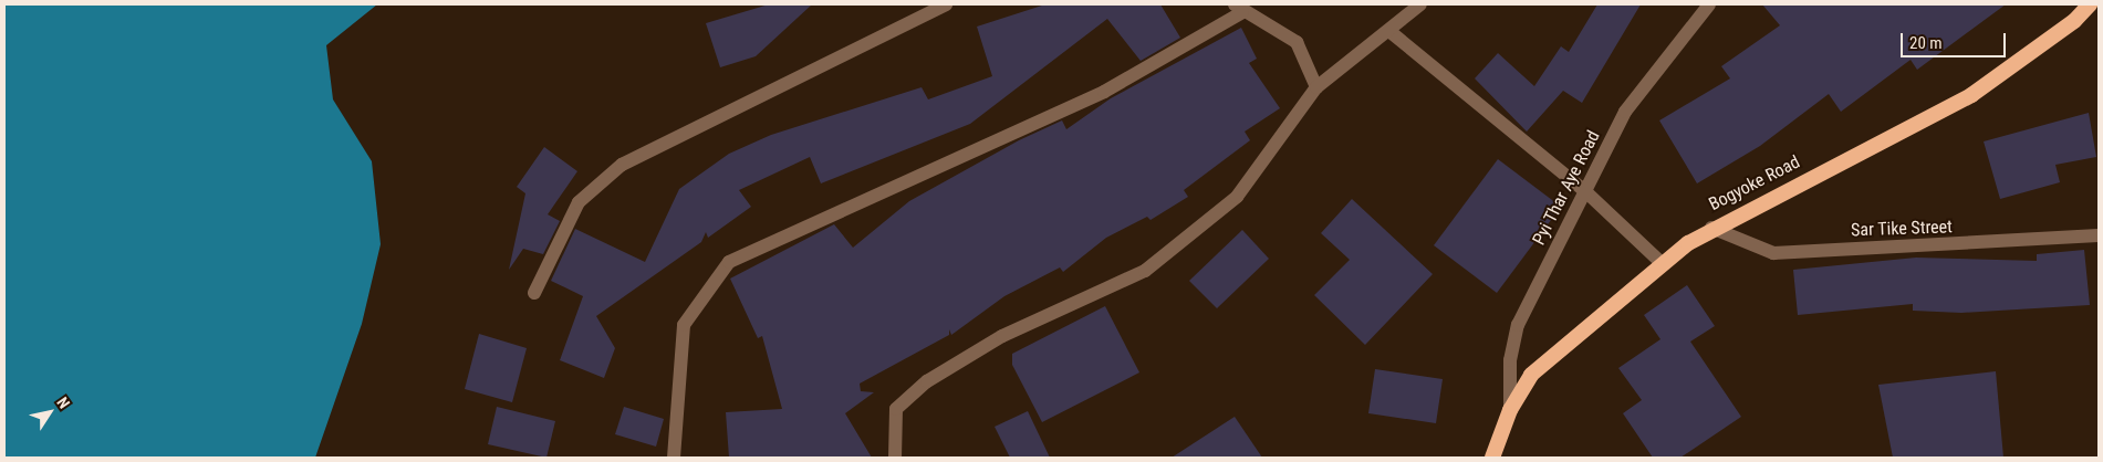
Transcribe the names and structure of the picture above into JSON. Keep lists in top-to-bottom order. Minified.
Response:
{"streets":{"highway":["Bogyoke Road"],"street":["Pyi Thar Aye Road","Sar Tike Street"]},"crossings":[["Bogyoke Road","Pyi Thar Aye Road"],["Bogyoke Road","Sar Tike Street"]],"scale_bar":"20 m","north":"top right"}
